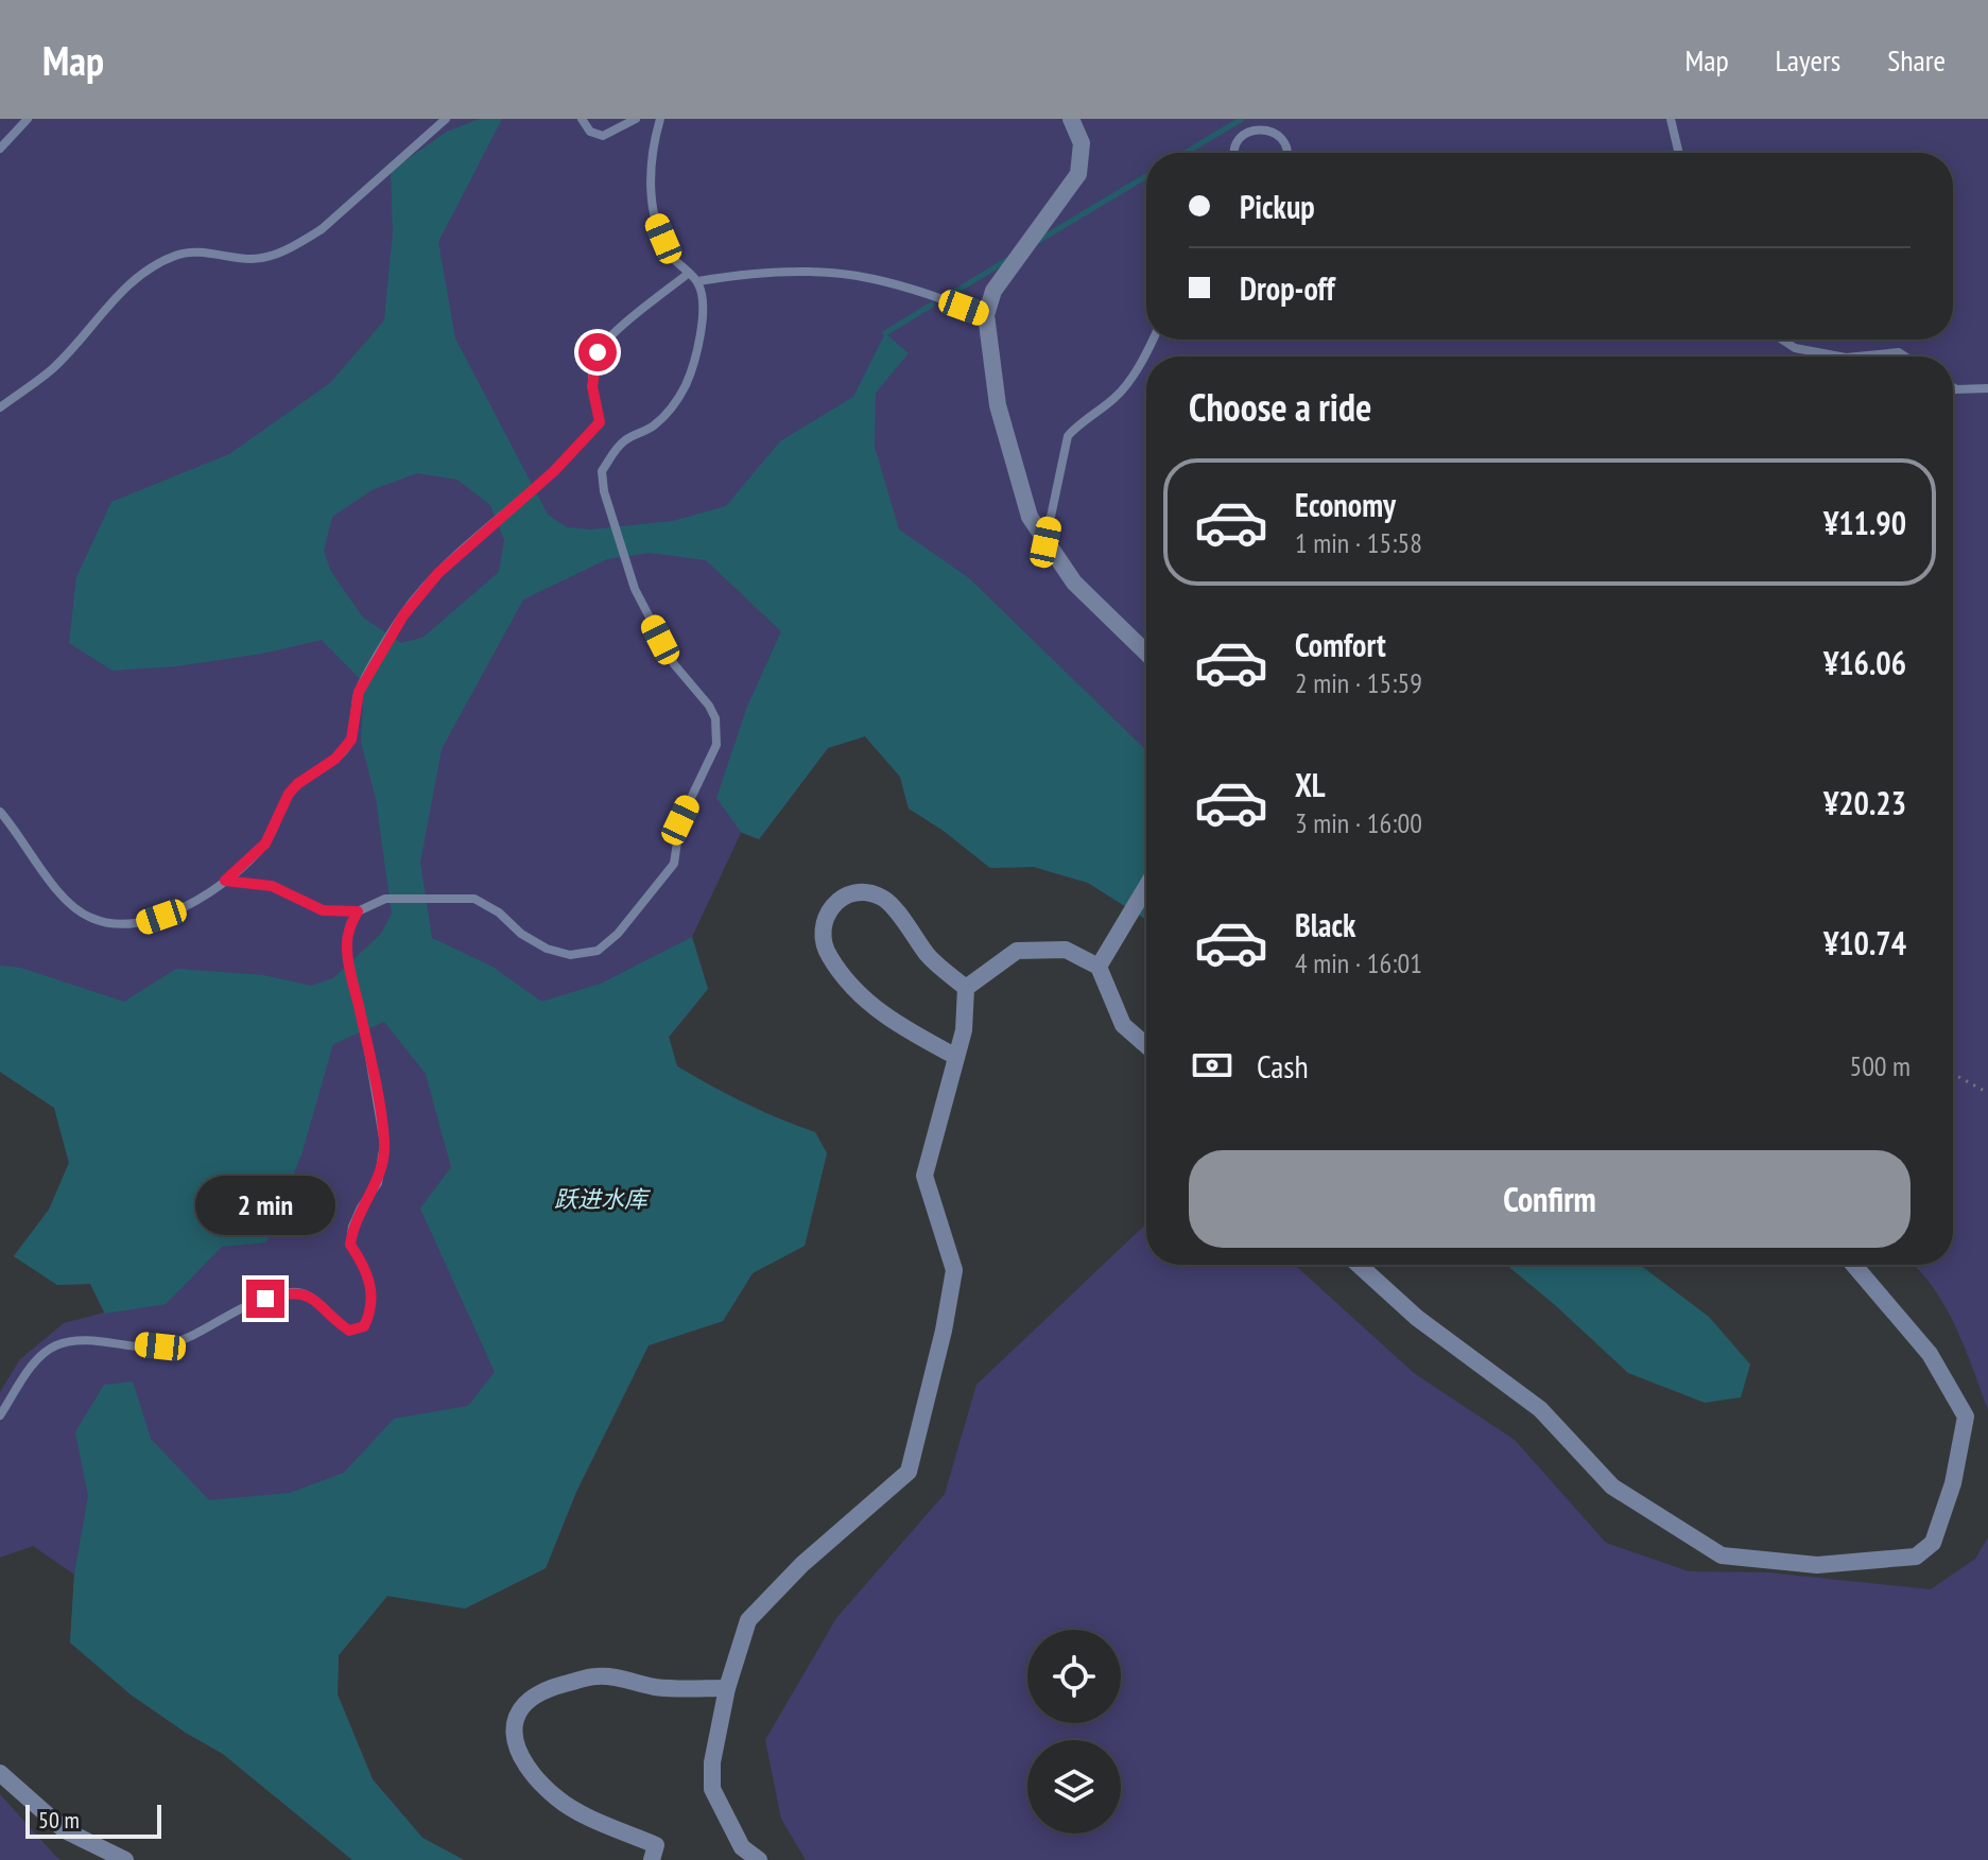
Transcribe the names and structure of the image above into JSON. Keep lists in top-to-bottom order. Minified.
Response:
{"water":["跃进水库"],"scale_bar":"50 m","page":{"header":"Map","nav":["Map","Layers","Share"],"banner":["Pickup","Drop-off"],"heading":"Choose a ride","list":[{"name":"Economy","note":"1 min · 15:58","value":"¥11.90"},{"name":"Comfort","note":"2 min · 15:59","value":"¥16.06"},{"name":"XL","note":"3 min · 16:00","value":"¥20.23"},{"name":"Black","note":"4 min · 16:01","value":"¥10.74"}],"pay":["Cash","500 m"],"buttons":"Confirm","bubble":"2 min","scale":"50 m"}}
